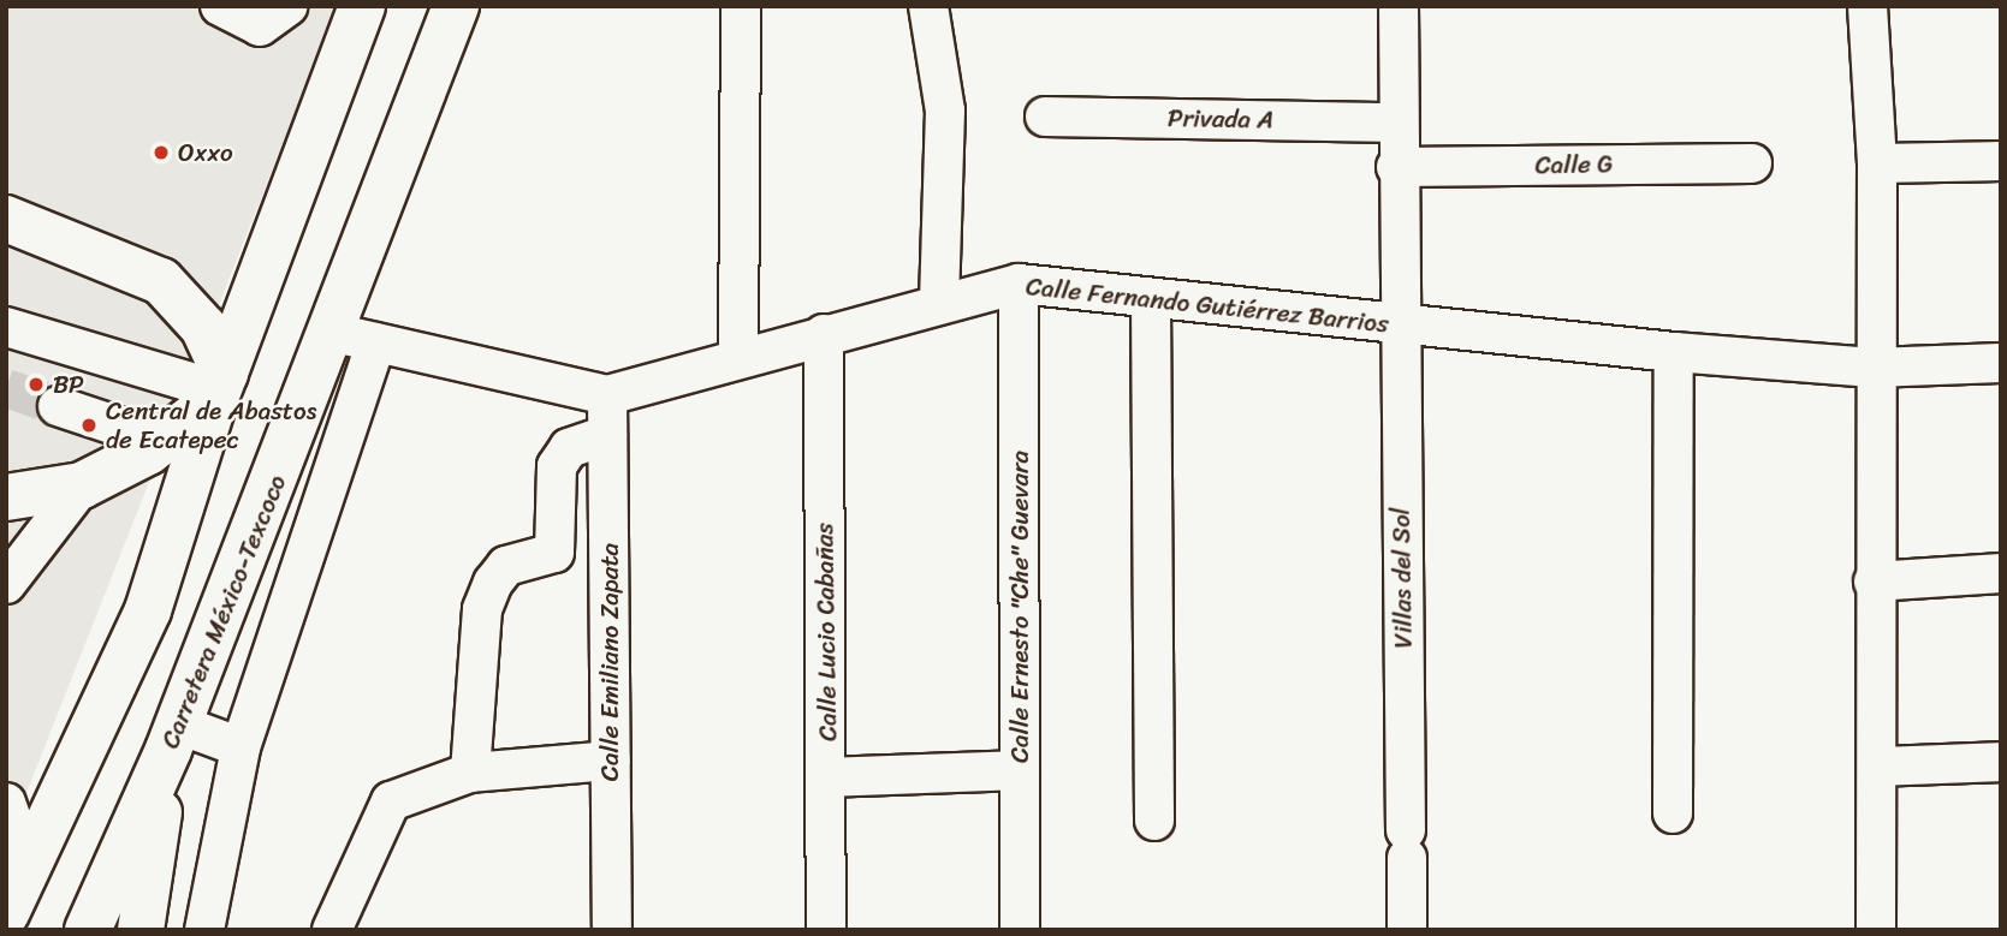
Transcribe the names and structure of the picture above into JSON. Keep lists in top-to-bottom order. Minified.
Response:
{"streets":{"highway":["Carretera México-Texcoco"],"street":["Privada A","Calle G","Calle Fernando Gutiérrez Barrios","Villas del Sol","Calle Ernesto \"Che\" Guevara","Calle Lucio Cabañas","Calle Emiliano Zapata"]},"crossings":[["Privada A","Villas del Sol"],["Calle G","Villas del Sol"],["Calle Fernando Gutiérrez Barrios","Villas del Sol"],["Calle Fernando Gutiérrez Barrios","Calle Ernesto \"Che\" Guevara"],["Calle Fernando Gutiérrez Barrios","Calle Lucio Cabañas"],["Calle Fernando Gutiérrez Barrios","Calle Emiliano Zapata"]],"places":["Oxxo","BP","Central de Abastos de Ecatepec"]}
